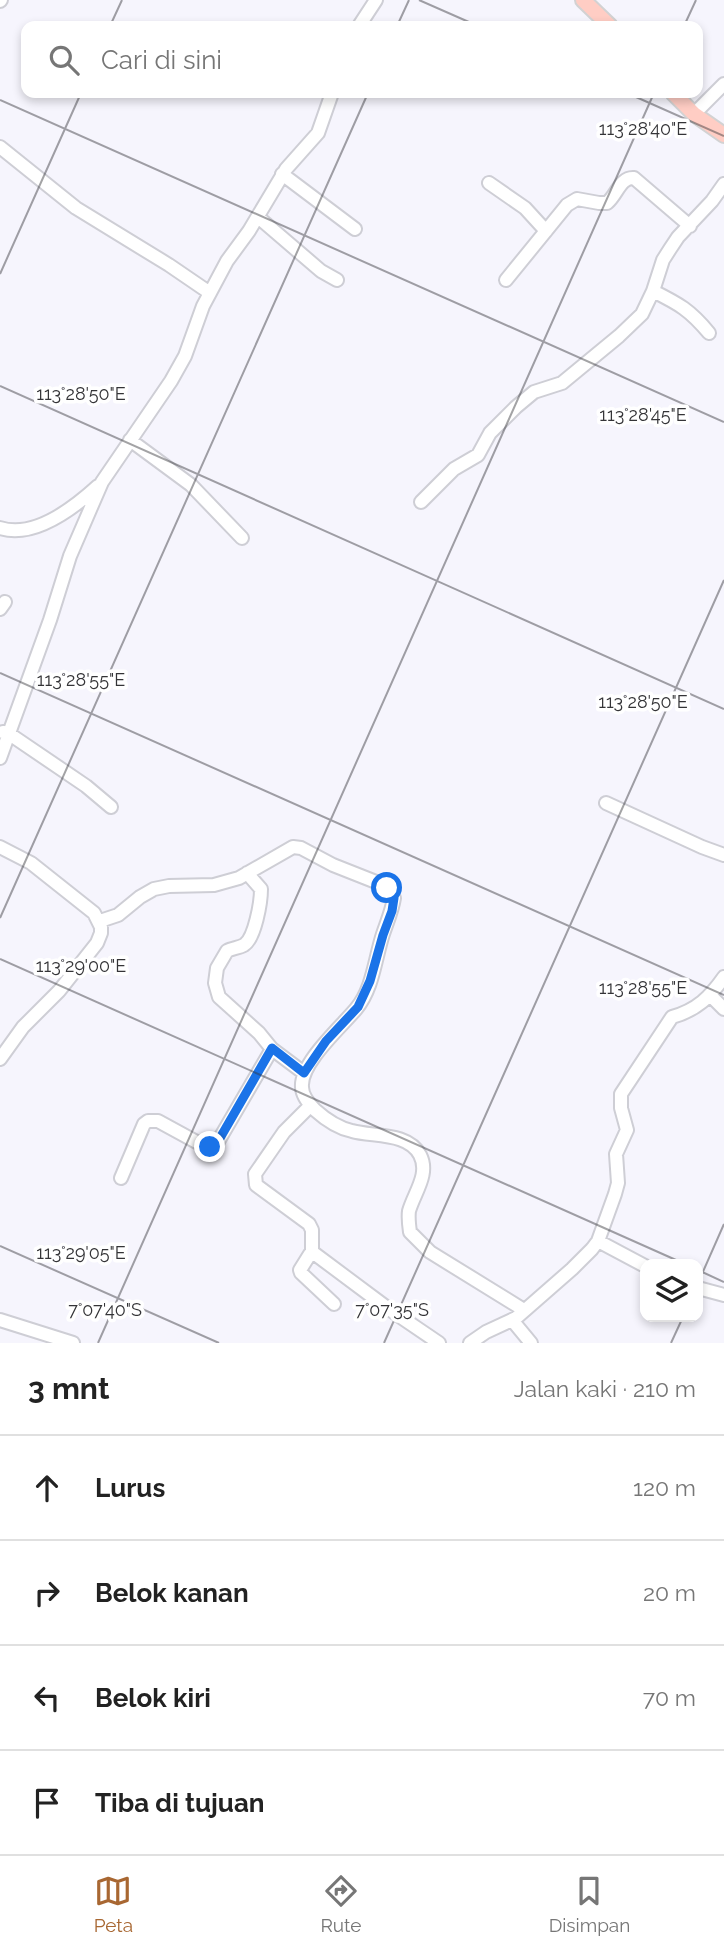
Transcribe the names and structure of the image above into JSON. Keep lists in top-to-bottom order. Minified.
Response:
{"page":{"search":"Cari di sini","heading":["3 mnt","Jalan kaki · 210 m"],"list":[["Lurus","120 m"],["Belok kanan","20 m"],["Belok kiri","70 m"],"Tiba di tujuan"],"nav":["Peta","Rute","Disimpan"]},"coordinates":["113°28'40\"E","113°28'50\"E","113°28'45\"E","113°28'55\"E","113°29'00\"E","113°29'05\"E","7°07'40\"S","7°07'35\"S"]}
